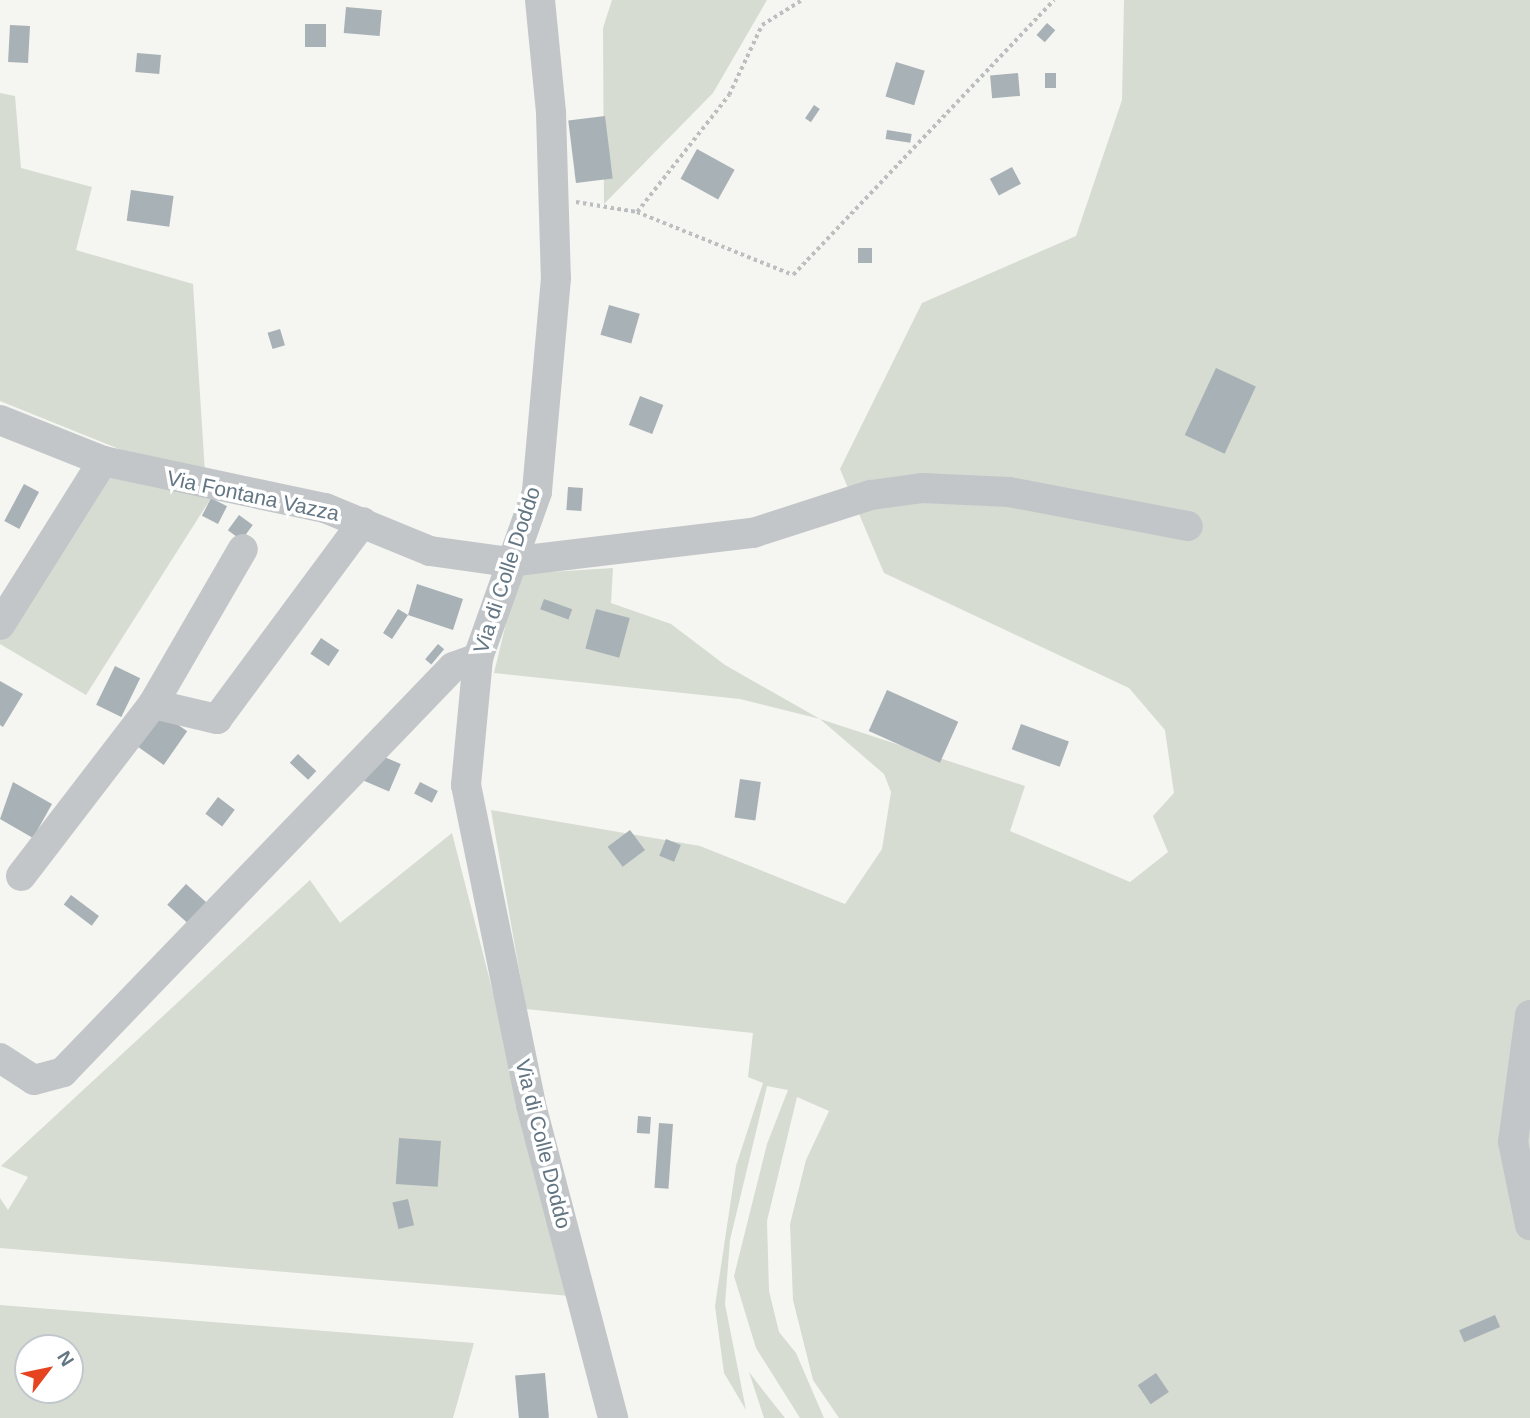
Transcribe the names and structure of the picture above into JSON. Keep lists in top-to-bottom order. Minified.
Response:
{"streets":{"street":["Via Fontana Vazza","Via di Colle Doddo"]},"crossings":[["Via Fontana Vazza","Via di Colle Doddo"]],"north":"top right"}
